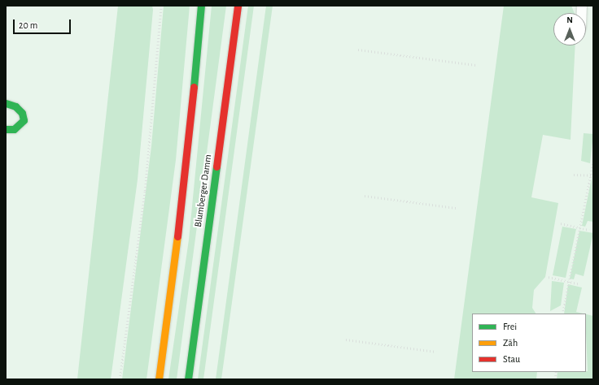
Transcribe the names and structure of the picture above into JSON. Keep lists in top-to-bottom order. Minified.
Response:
{"streets":{"main road":["Blumberger Damm"]},"legend":["Frei","Zäh","Stau"],"scale_bar":"20 m","north":"top"}
